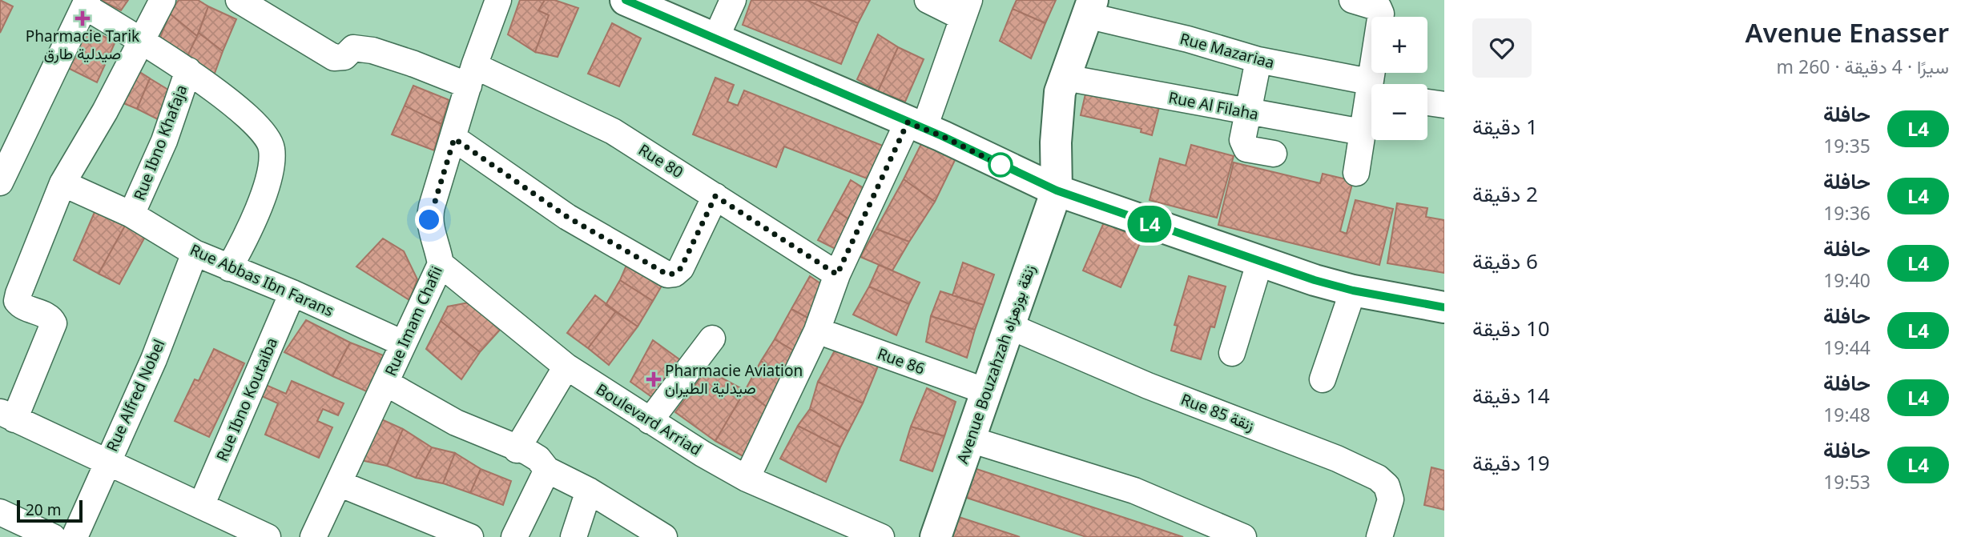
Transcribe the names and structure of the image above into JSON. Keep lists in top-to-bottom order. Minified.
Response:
{"streets":{"street":["Rue Mazariaa","Rue Al Filaha","Rue Ibno Khafaja","Rue 80","Rue Abbas Ibn Farans","Rue Imam Chafii","Rue 86","Avenue Bouzahzah زنقة بوزهزاه","Rue Alfred Nobel","Rue Ibno Koutaiba","Rue 85 زنقة","Boulevard Arriad"]},"crossings":[["Rue Ibno Khafaja","Rue Abbas Ibn Farans"],["Rue 80","Rue Imam Chafii"],["Rue Abbas Ibn Farans","Rue Imam Chafii"],["Rue Abbas Ibn Farans","Rue Alfred Nobel"],["Rue Abbas Ibn Farans","Rue Ibno Koutaiba"],["Rue Imam Chafii","Boulevard Arriad"],["Rue 86","Avenue Bouzahzah زنقة بوزهزاه"],["Avenue Bouzahzah زنقة بوزهزاه","Rue 85 زنقة"]],"places":{"health":["Pharmacie Tarik صيدلية طارق","Pharmacie Aviation صيدلية الطيران"]},"lines":["bus line L4"],"scale_bar":"20 m","page":{"heading":["Avenue Enasser","سيرًا · 4 دقيقة · 260 m"],"on_map":"L4","map_buttons":["+","−"],"list":[{"mark":"L4","name":"حافلة","note":"19:35","value":"1 دقيقة"},{"mark":"L4","name":"حافلة","note":"19:36","value":"2 دقيقة"},{"mark":"L4","name":"حافلة","note":"19:40","value":"6 دقيقة"},{"mark":"L4","name":"حافلة","note":"19:44","value":"10 دقيقة"},{"mark":"L4","name":"حافلة","note":"19:48","value":"14 دقيقة"},{"mark":"L4","name":"حافلة","note":"19:53","value":"19 دقيقة"}],"scale":"20 m"}}
